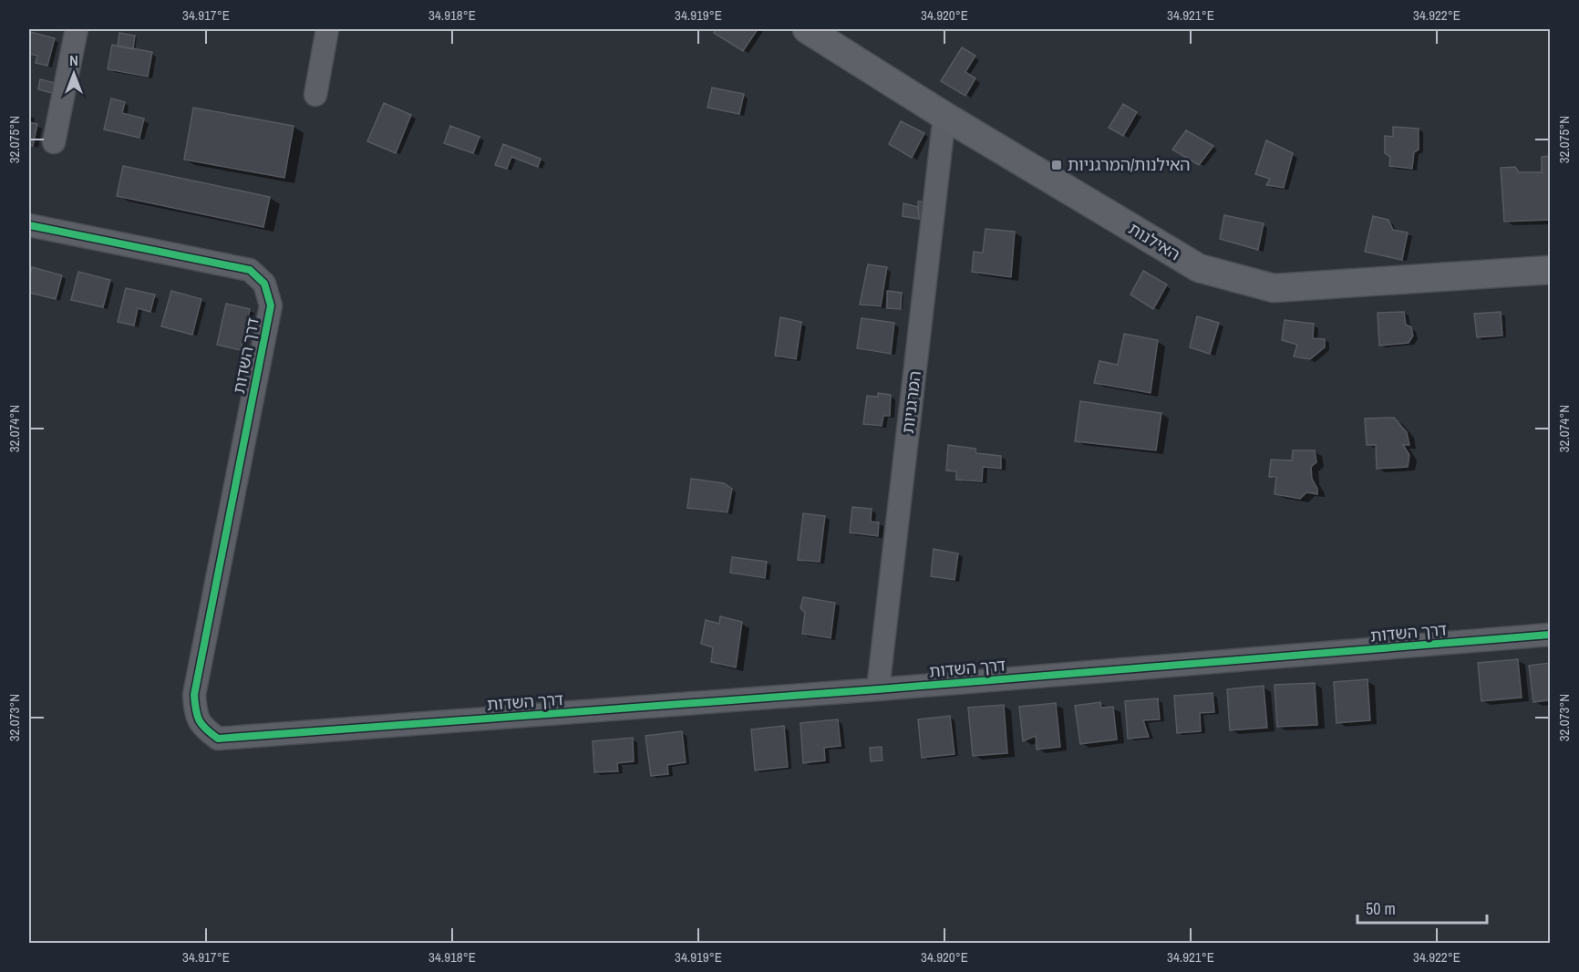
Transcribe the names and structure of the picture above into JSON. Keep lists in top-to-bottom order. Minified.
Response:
{"streets":{"main road":["האילנות"],"street":["דרך השדות","המרגניות"]},"crossings":[["האילנות","המרגניות"],["דרך השדות","המרגניות"]],"places":{"transit":["האילנות/המרגניות"]},"scale_bar":"50 m","north":"top","coordinates":["34.917°E","34.918°E","34.919°E","34.920°E","34.921°E","34.922°E","32.075°N","32.074°N","32.073°N"]}
